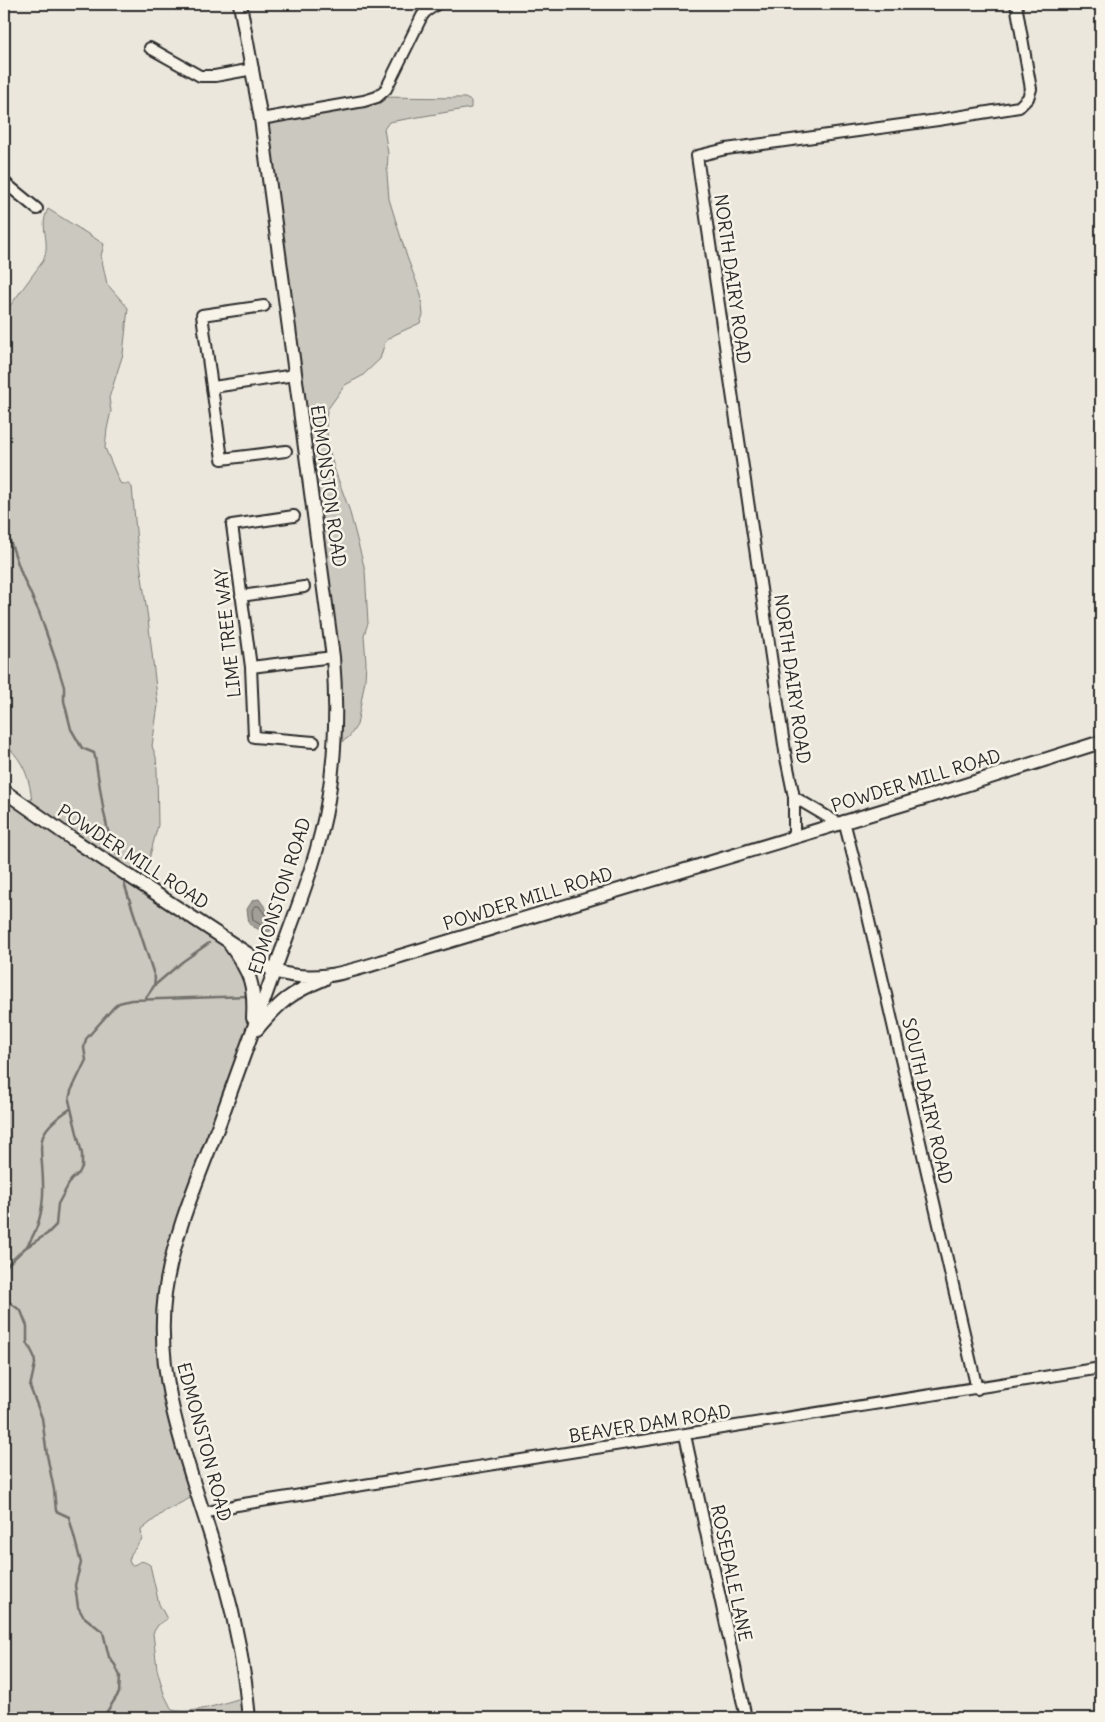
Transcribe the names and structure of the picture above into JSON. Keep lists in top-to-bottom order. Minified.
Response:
{"streets":{"main road":["EDMONSTON ROAD","POWDER MILL ROAD"],"street":["NORTH DAIRY ROAD","LIME TREE WAY","SOUTH DAIRY ROAD","BEAVER DAM ROAD","ROSEDALE LANE"]},"crossings":[["NORTH DAIRY ROAD","POWDER MILL ROAD"],["EDMONSTON ROAD","POWDER MILL ROAD"],["EDMONSTON ROAD","BEAVER DAM ROAD"],["POWDER MILL ROAD","SOUTH DAIRY ROAD"],["SOUTH DAIRY ROAD","BEAVER DAM ROAD"],["BEAVER DAM ROAD","ROSEDALE LANE"]]}
